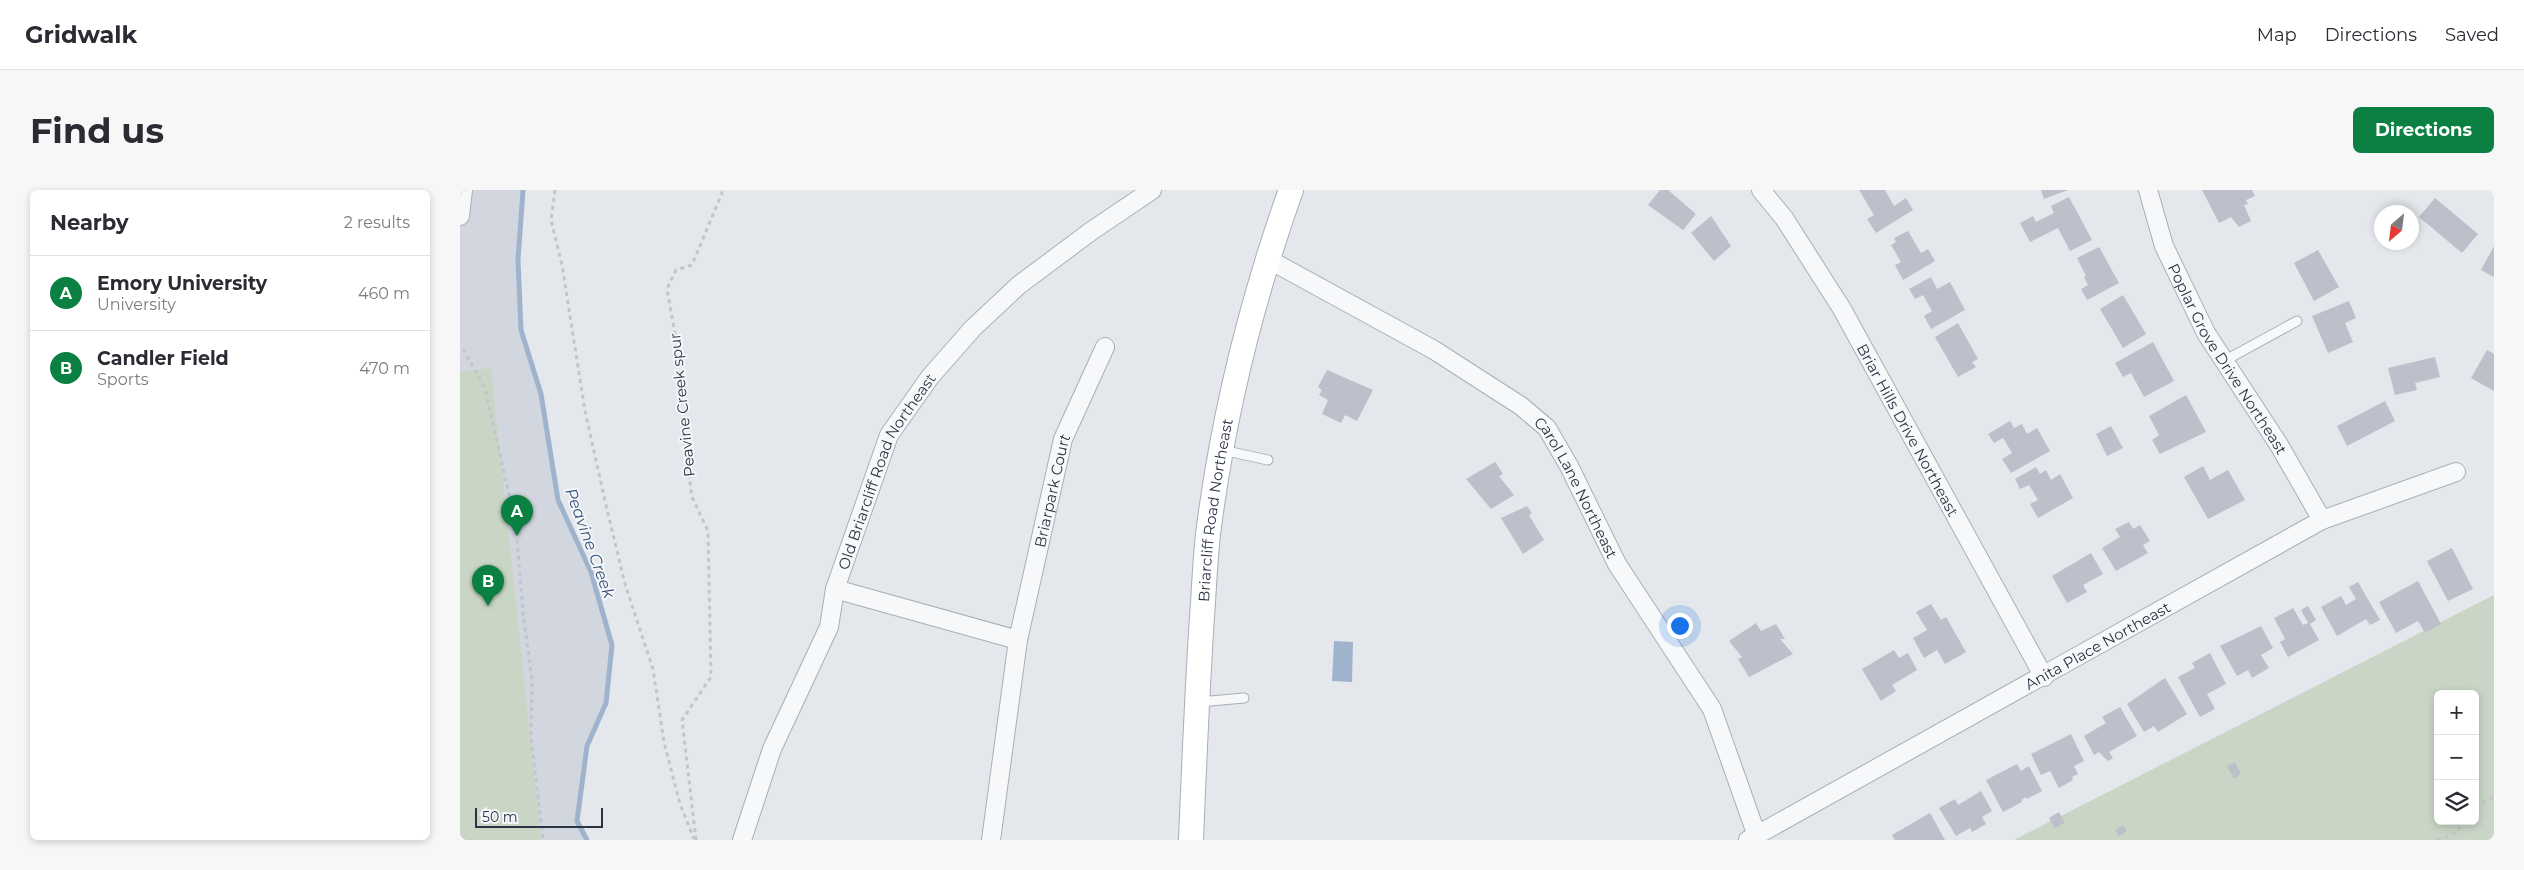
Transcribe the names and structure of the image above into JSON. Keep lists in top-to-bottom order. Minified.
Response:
{"streets":{"main road":["Briarcliff Road Northeast"],"street":["Poplar Grove Drive Northeast","Briar Hills Drive Northeast","Old Briarcliff Road Northeast","Carol Lane Northeast","Briarpark Court","Anita Place Northeast"],"path":["Peavine Creek spur"]},"crossings":[["Poplar Grove Drive Northeast","Anita Place Northeast"],["Briar Hills Drive Northeast","Anita Place Northeast"],["Carol Lane Northeast","Briarcliff Road Northeast"],["Carol Lane Northeast","Anita Place Northeast"]],"water":["Peavine Creek"],"scale_bar":"50 m","north":"bottom left","page":{"header":"Gridwalk","nav":["Map","Directions","Saved"],"buttons":"Directions","title":"Find us","heading":["Nearby","2 results"],"list":[{"mark":"A","name":"Emory University","note":"University","value":"460 m"},{"mark":"B","name":"Candler Field","note":"Sports","value":"470 m"}],"pins":["A","B"],"map_buttons":["+","−"],"scale":"50 m"}}
